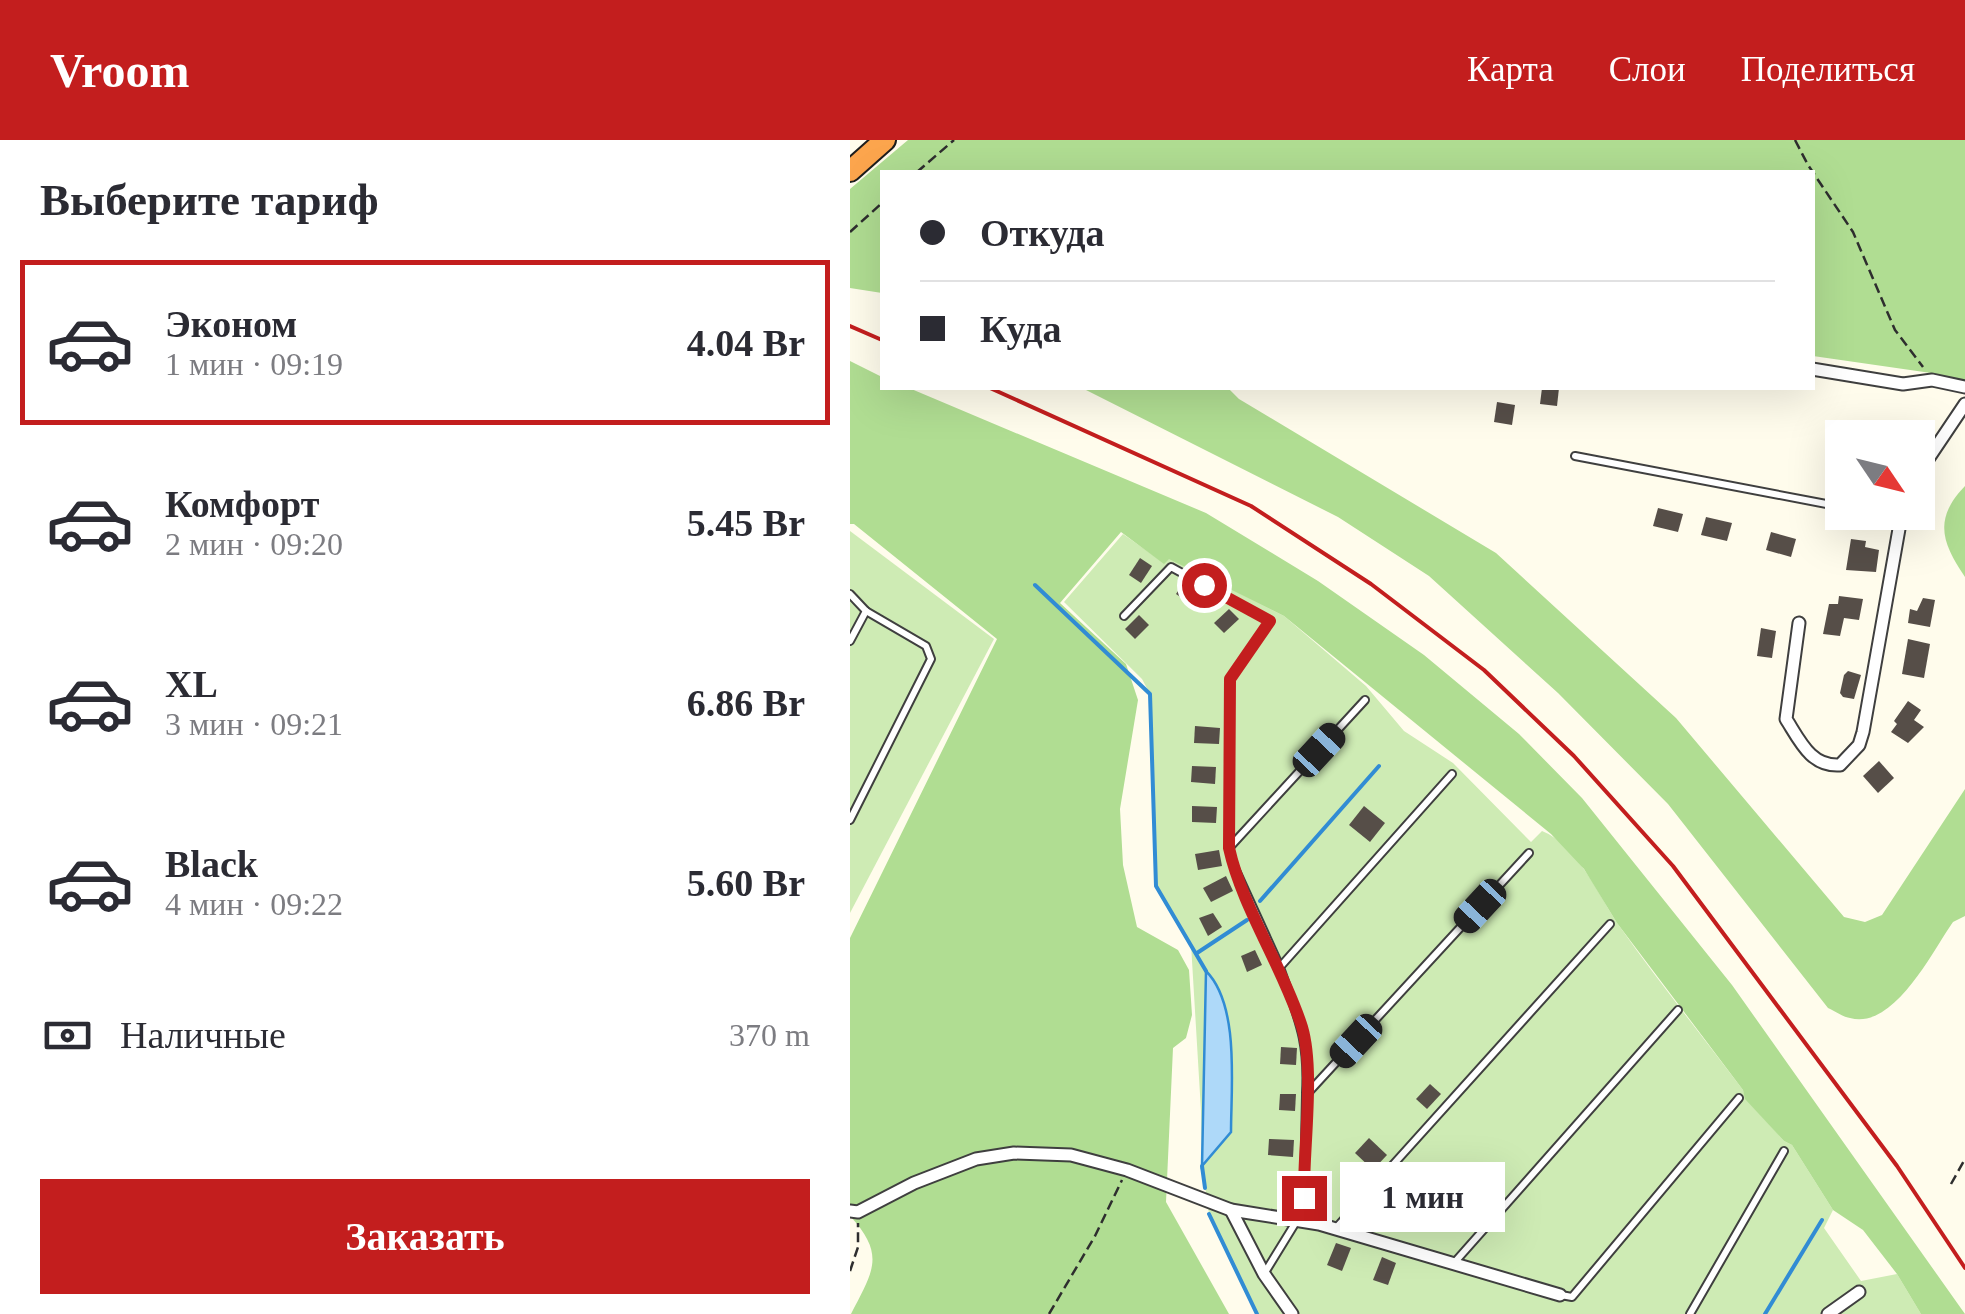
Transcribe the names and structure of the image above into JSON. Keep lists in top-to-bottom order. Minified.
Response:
{"north":"bottom right","page":{"header":"Vroom","nav":["Карта","Слои","Поделиться"],"heading":"Выберите тариф","banner":["Откуда","Куда"],"list":[{"name":"Эконом","note":"1 мин · 09:19","value":"4.04 Br"},{"name":"Комфорт","note":"2 мин · 09:20","value":"5.45 Br"},{"name":"XL","note":"3 мин · 09:21","value":"6.86 Br"},{"name":"Black","note":"4 мин · 09:22","value":"5.60 Br"}],"pay":["Наличные","370 m"],"buttons":"Заказать","bubble":"1 мин"}}
